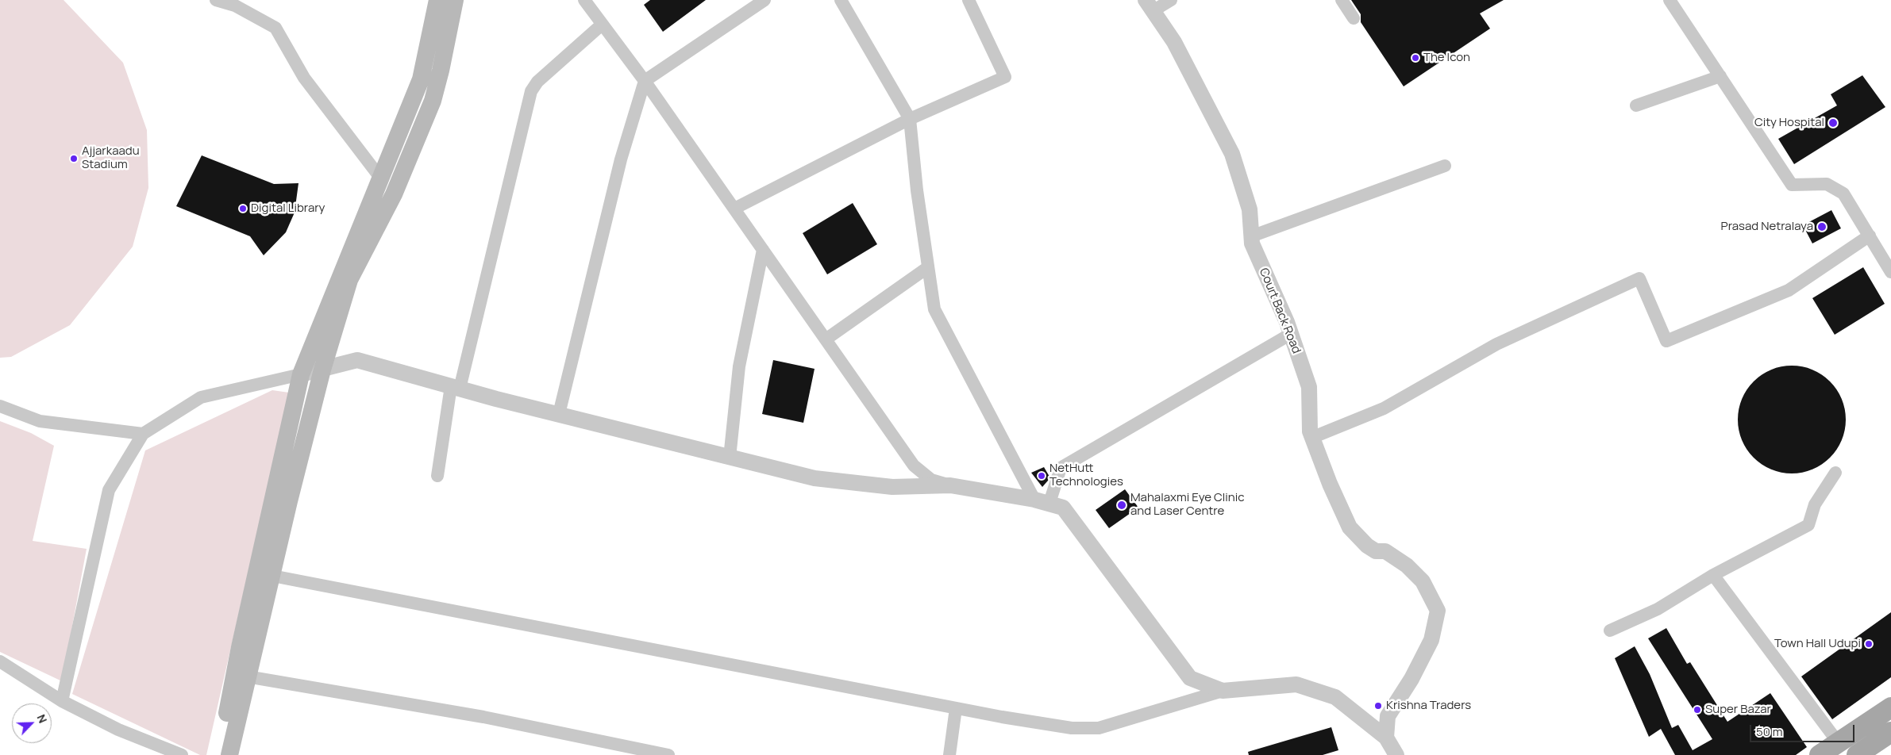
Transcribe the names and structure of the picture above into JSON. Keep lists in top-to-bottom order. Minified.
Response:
{"streets":{"street":["Court Back Road"]},"places":["The Icon","City Hospital","Ajjarkaadu Stadium","Digital Library","Prasad Netralaya","NetHutt Technologies","Mahalaxmi Eye Clinic and Laser Centre","Town Hall Udupi","Krishna Traders","Super Bazar"],"scale_bar":"50 m","north":"top right"}
